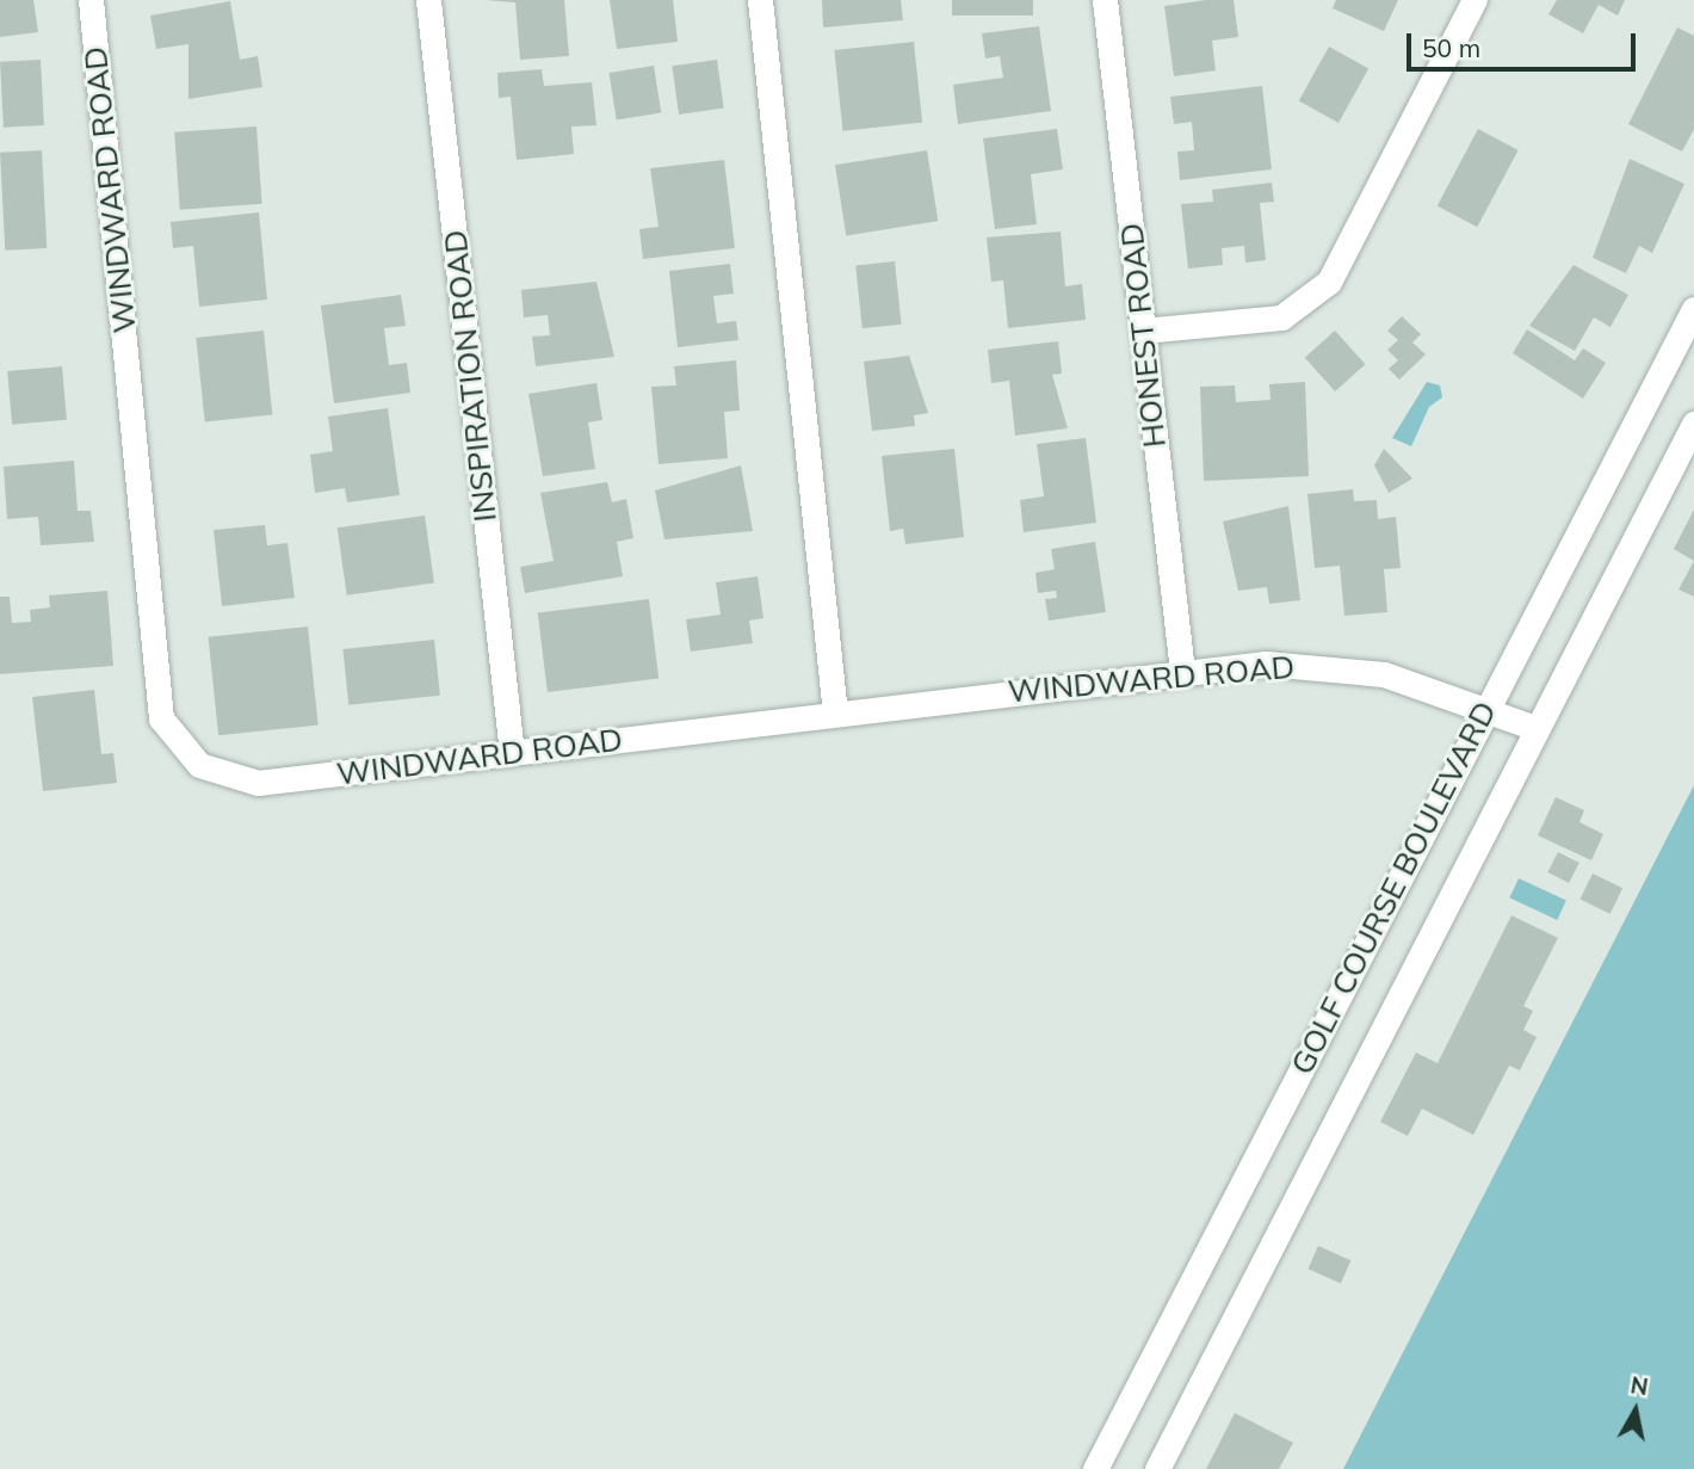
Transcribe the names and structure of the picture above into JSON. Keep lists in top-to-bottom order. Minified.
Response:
{"streets":{"street":["WINDWARD ROAD","HONEST ROAD","INSPIRATION ROAD","GOLF COURSE BOULEVARD"]},"crossings":[["WINDWARD ROAD","HONEST ROAD"],["WINDWARD ROAD","INSPIRATION ROAD"],["WINDWARD ROAD","GOLF COURSE BOULEVARD"]],"scale_bar":"50 m","north":"top"}
